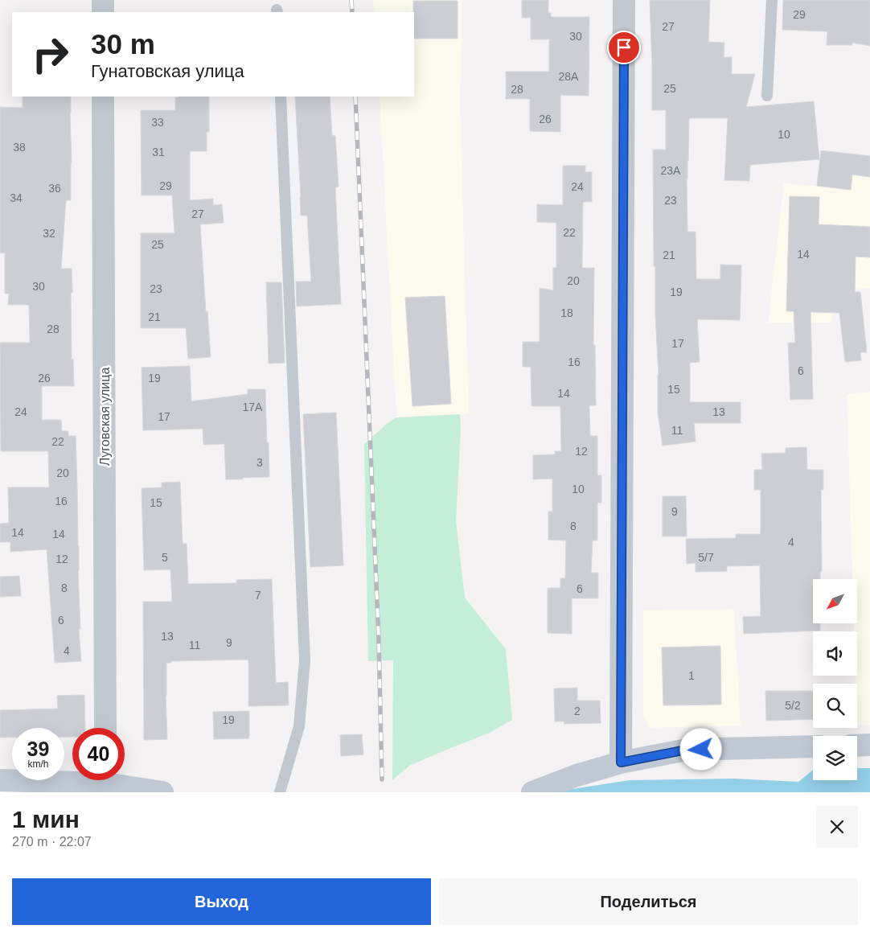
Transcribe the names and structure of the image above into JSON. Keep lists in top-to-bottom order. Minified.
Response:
{"streets":{"street":["Луговская улица"]},"house_numbers":["29","27","30","28А","25","28","26","33","10","38","31","23А","29","24","36","34","23","27","22","32","25","14","21","20","30","23","19","18","21","28","17","16","6","26","19","15","14","17А","24","13","17","11","22","12","3","20","10","16","15","9","8","14","14","4","5","5/7","12","8","6","7","6","13","9","11","4","1","5/2","2","19"],"north":"bottom left","page":{"turn":["30 m","Гунатовская улица"],"speed":"39 km/h","limit":"40","heading":["1 мин","270 m · 22:07"],"buttons":["Выход","Поделиться"]}}
